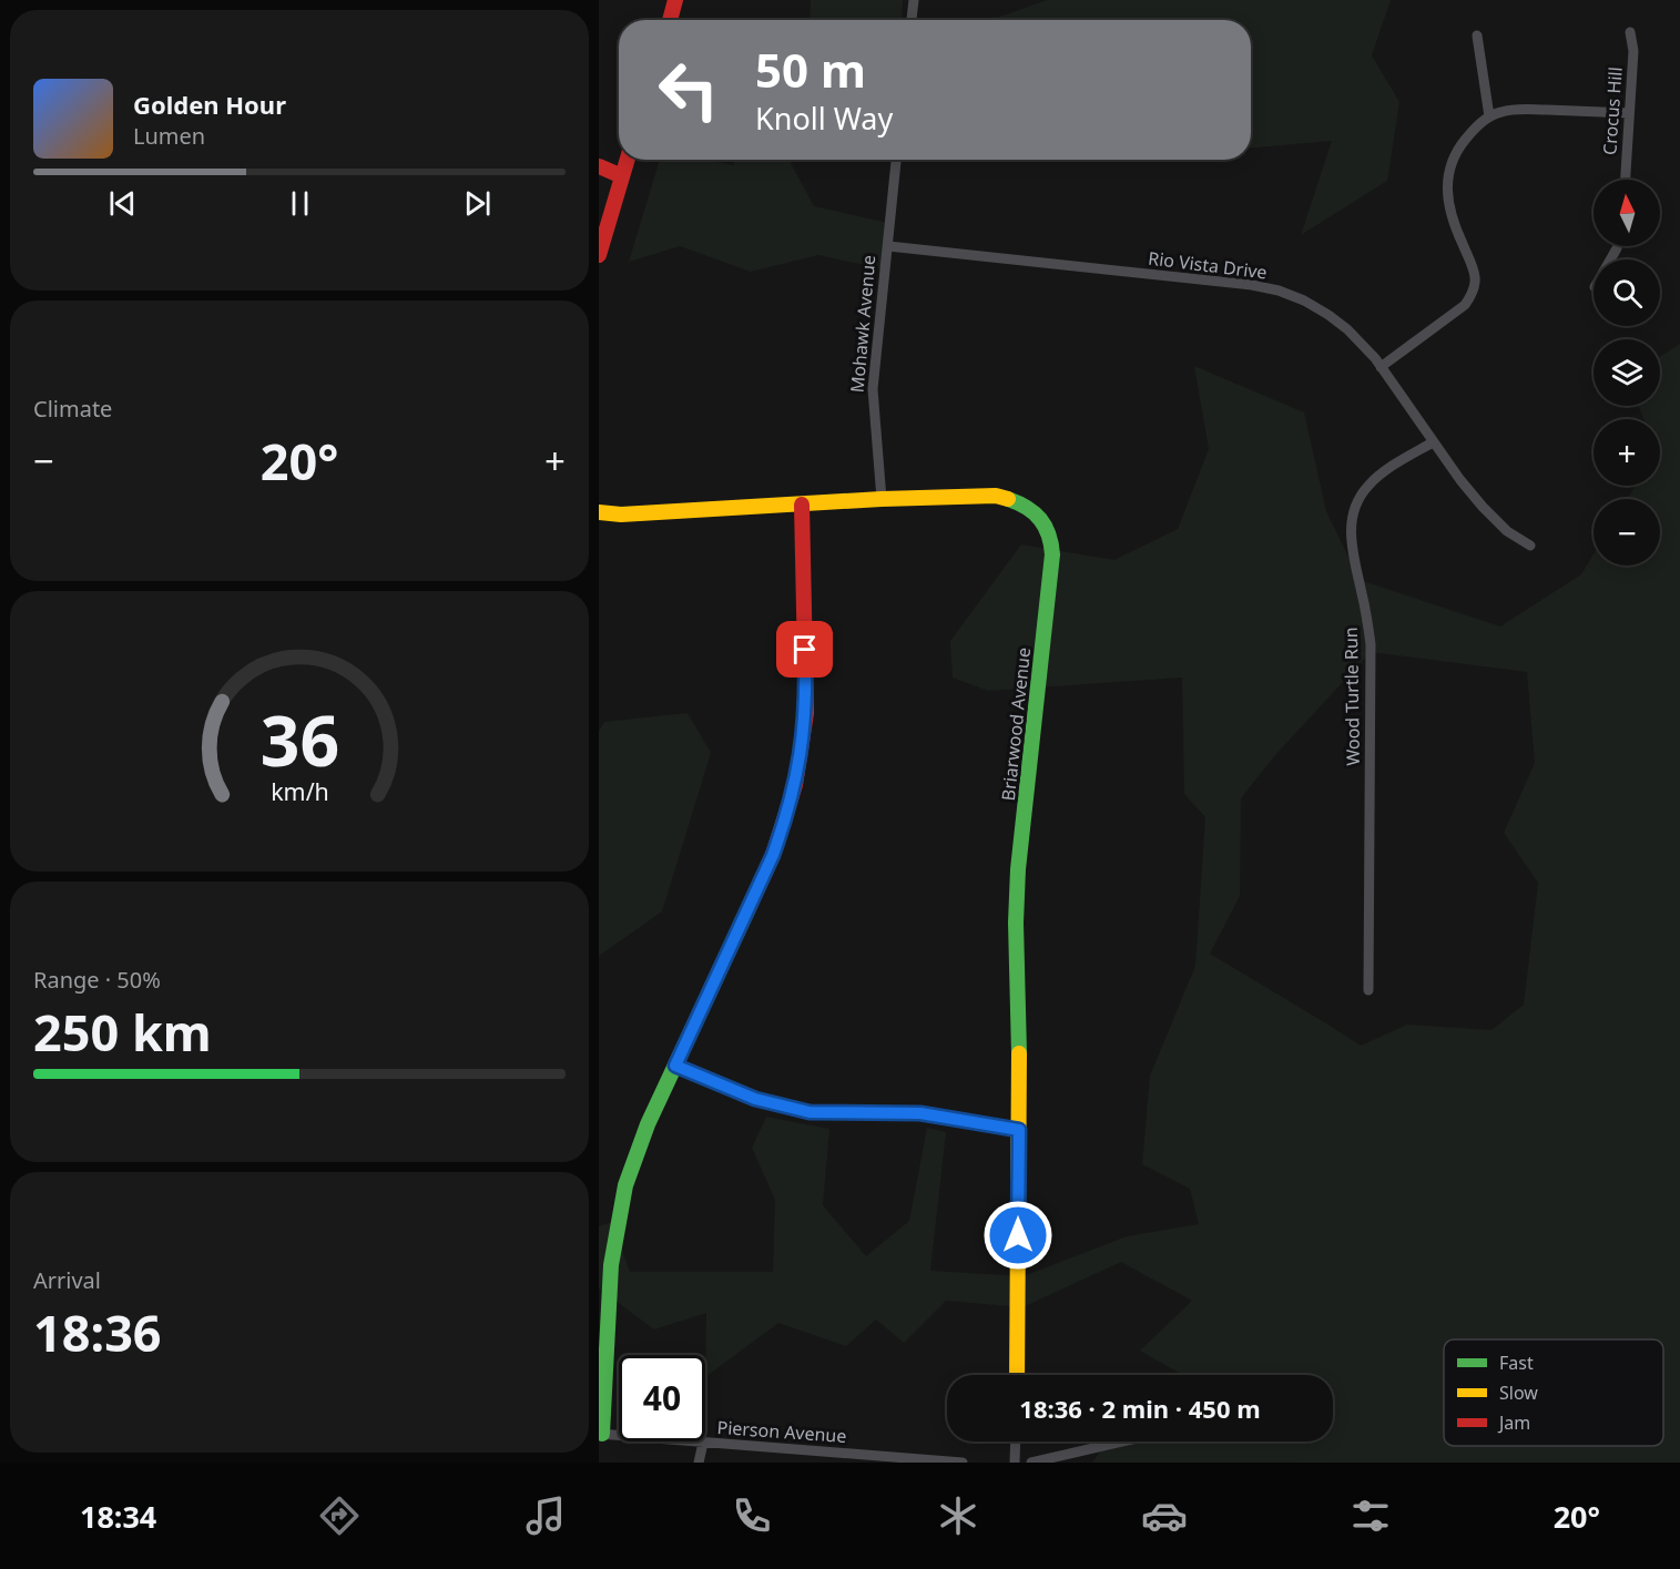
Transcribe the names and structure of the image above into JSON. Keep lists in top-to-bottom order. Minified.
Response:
{"streets":{"street":["Crocus Hill","Rio Vista Drive","Mohawk Avenue","Wood Turtle Run","Briarwood Avenue","Pierson Avenue"]},"crossings":[["Rio Vista Drive","Mohawk Avenue"],["Rio Vista Drive","Wood Turtle Run"],["Mohawk Avenue","Briarwood Avenue"]],"legend":["Fast","Slow","Jam"],"north":"top","page":{"turn":["50 m","Knoll Way"],"song":["Golden Hour","Lumen"],"map_buttons":["+","−"],"tile":["Climate",["Range · 50%","250 km"],["Arrival","18:36"]],"heat":["−","20°","+"],"limit":"40","trip":"18:36 · 2 min · 450 m","tabs":["18:34","20°"],"gauge":["36","km/h"]}}
